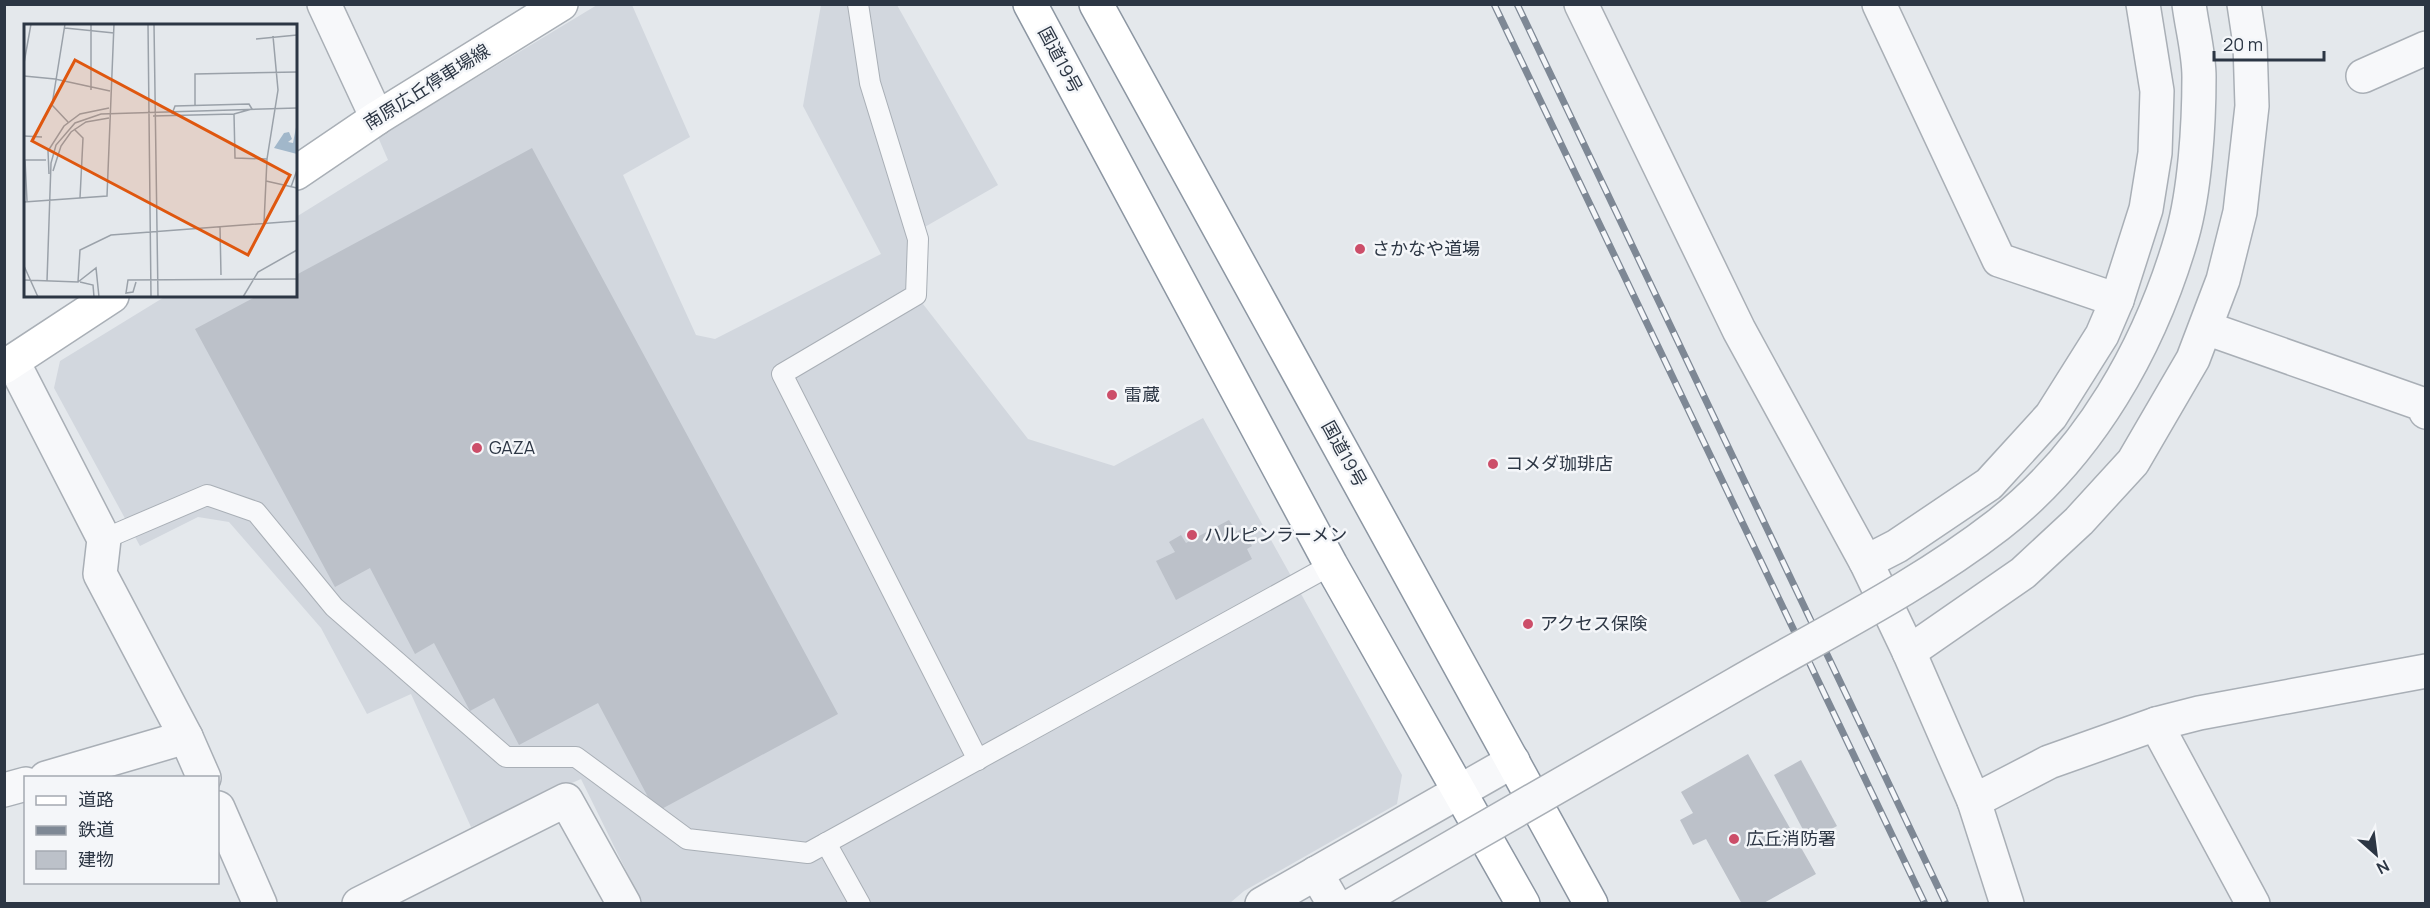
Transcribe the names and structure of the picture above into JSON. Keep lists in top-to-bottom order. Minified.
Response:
{"streets":{"main road":["国道19号","南原広丘停車場線"]},"places":["さかなや道場","雷蔵","GAZA","コメダ珈琲店","ハルピンラーメン","アクセス保険","広丘消防署"],"legend":["道路","鉄道","建物"],"scale_bar":"20 m","north":"bottom right"}
